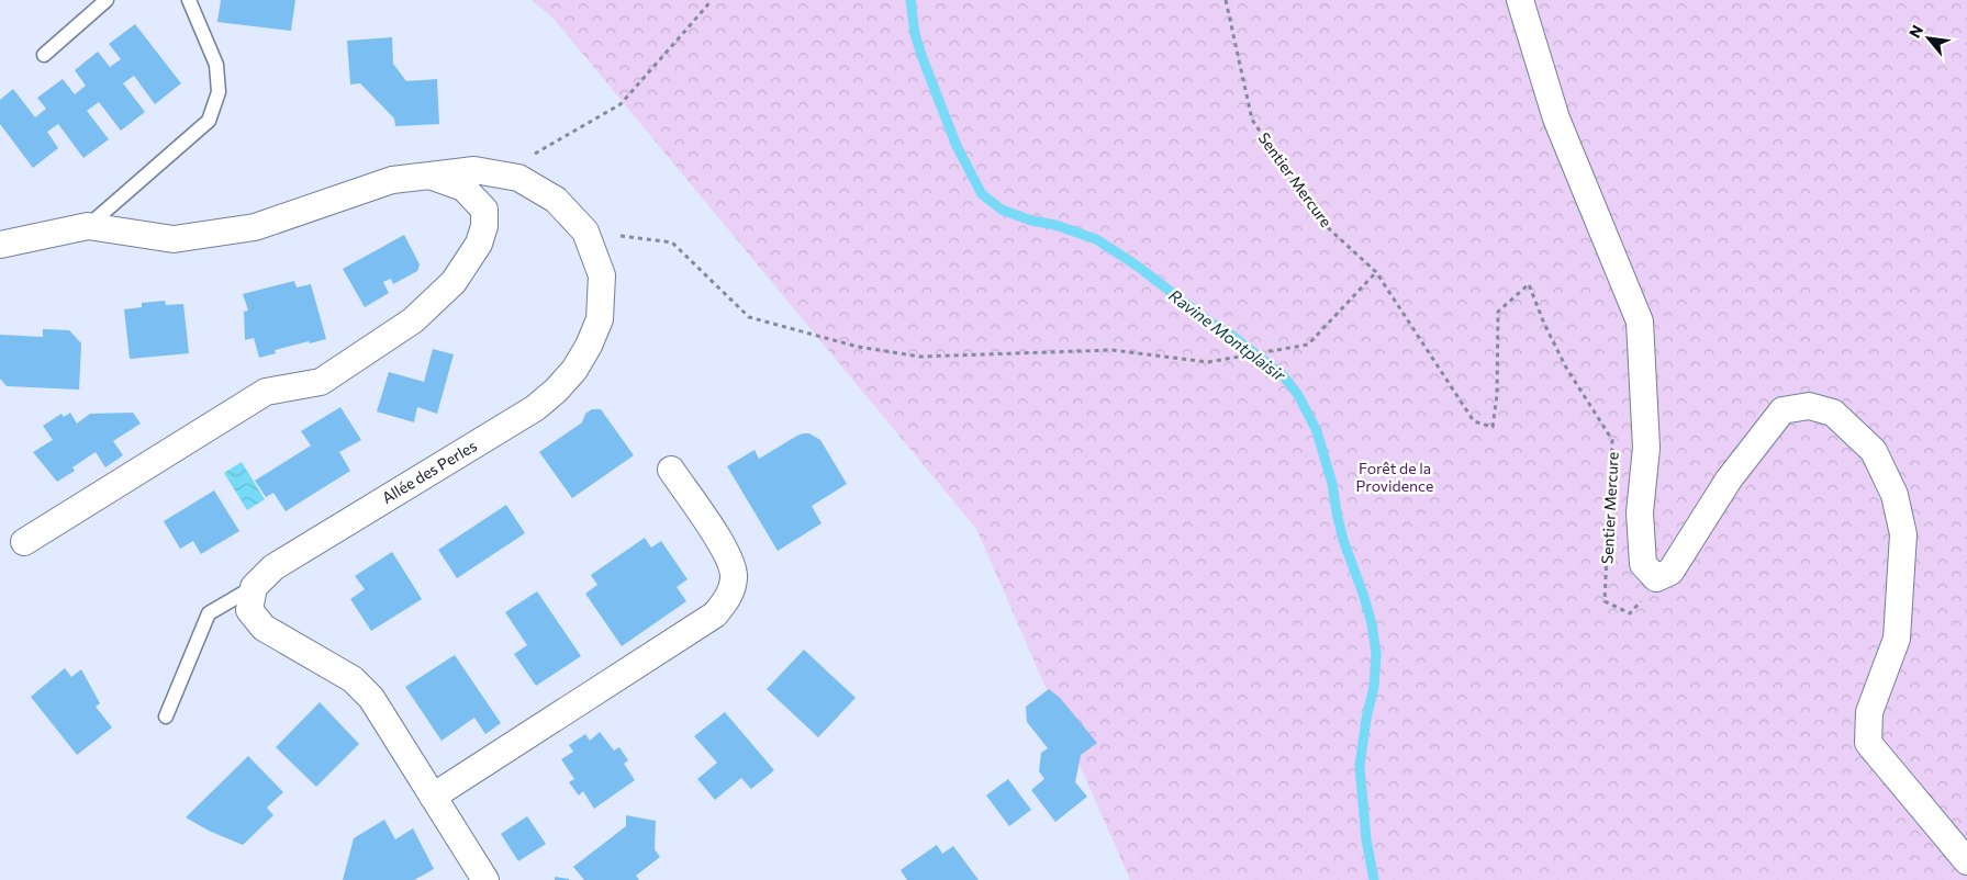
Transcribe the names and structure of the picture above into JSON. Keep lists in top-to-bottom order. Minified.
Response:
{"streets":{"street":["Allée des Perles"],"path":["Sentier Mercure"]},"water":["Ravine Montplaisir"],"parks":["Forêt de la Providence"],"north":"top left"}
